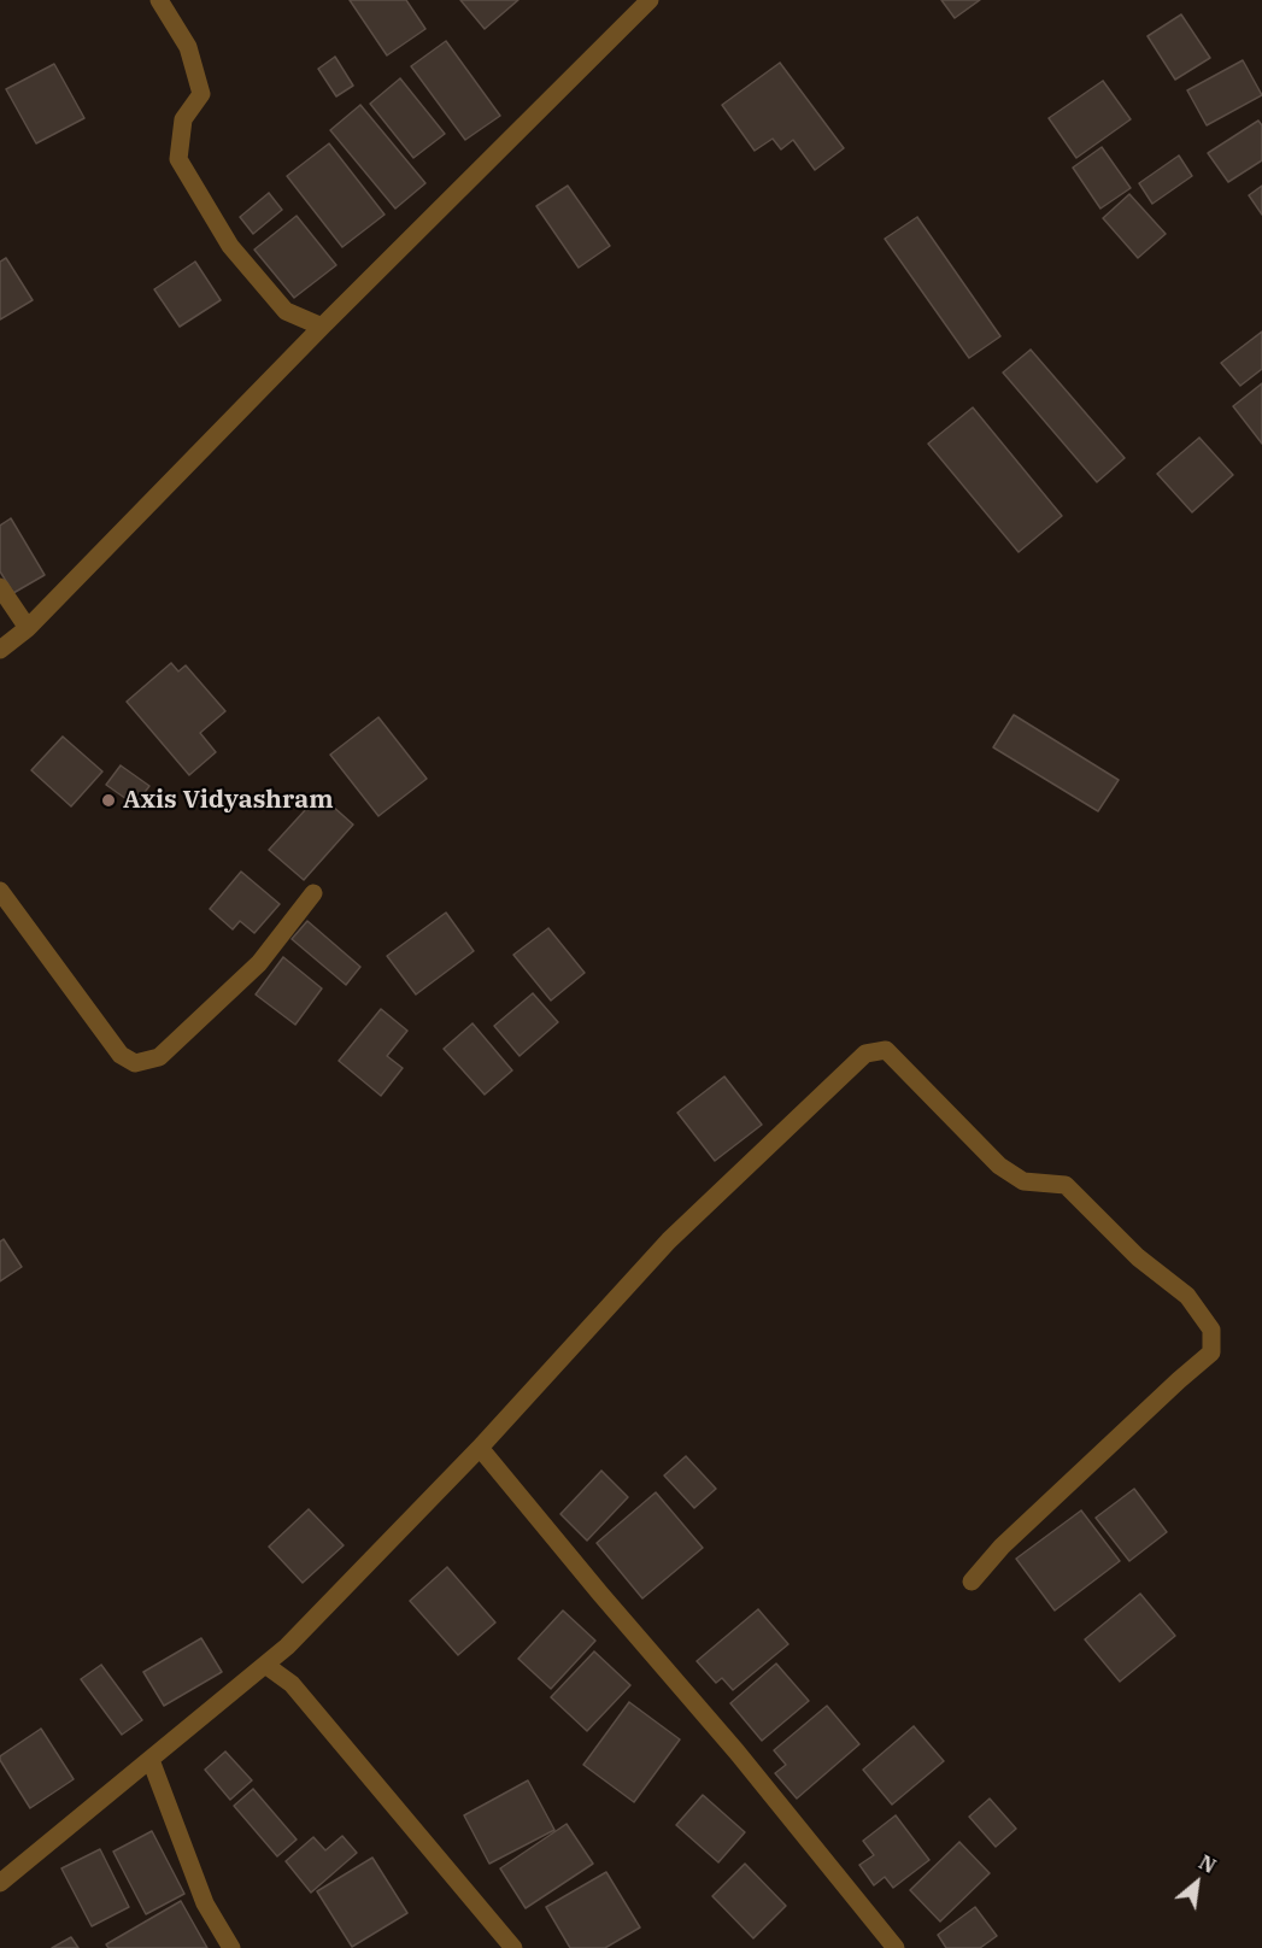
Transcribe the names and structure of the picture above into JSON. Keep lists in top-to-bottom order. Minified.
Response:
{"places":["Axis Vidyashram"],"north":"top right"}
